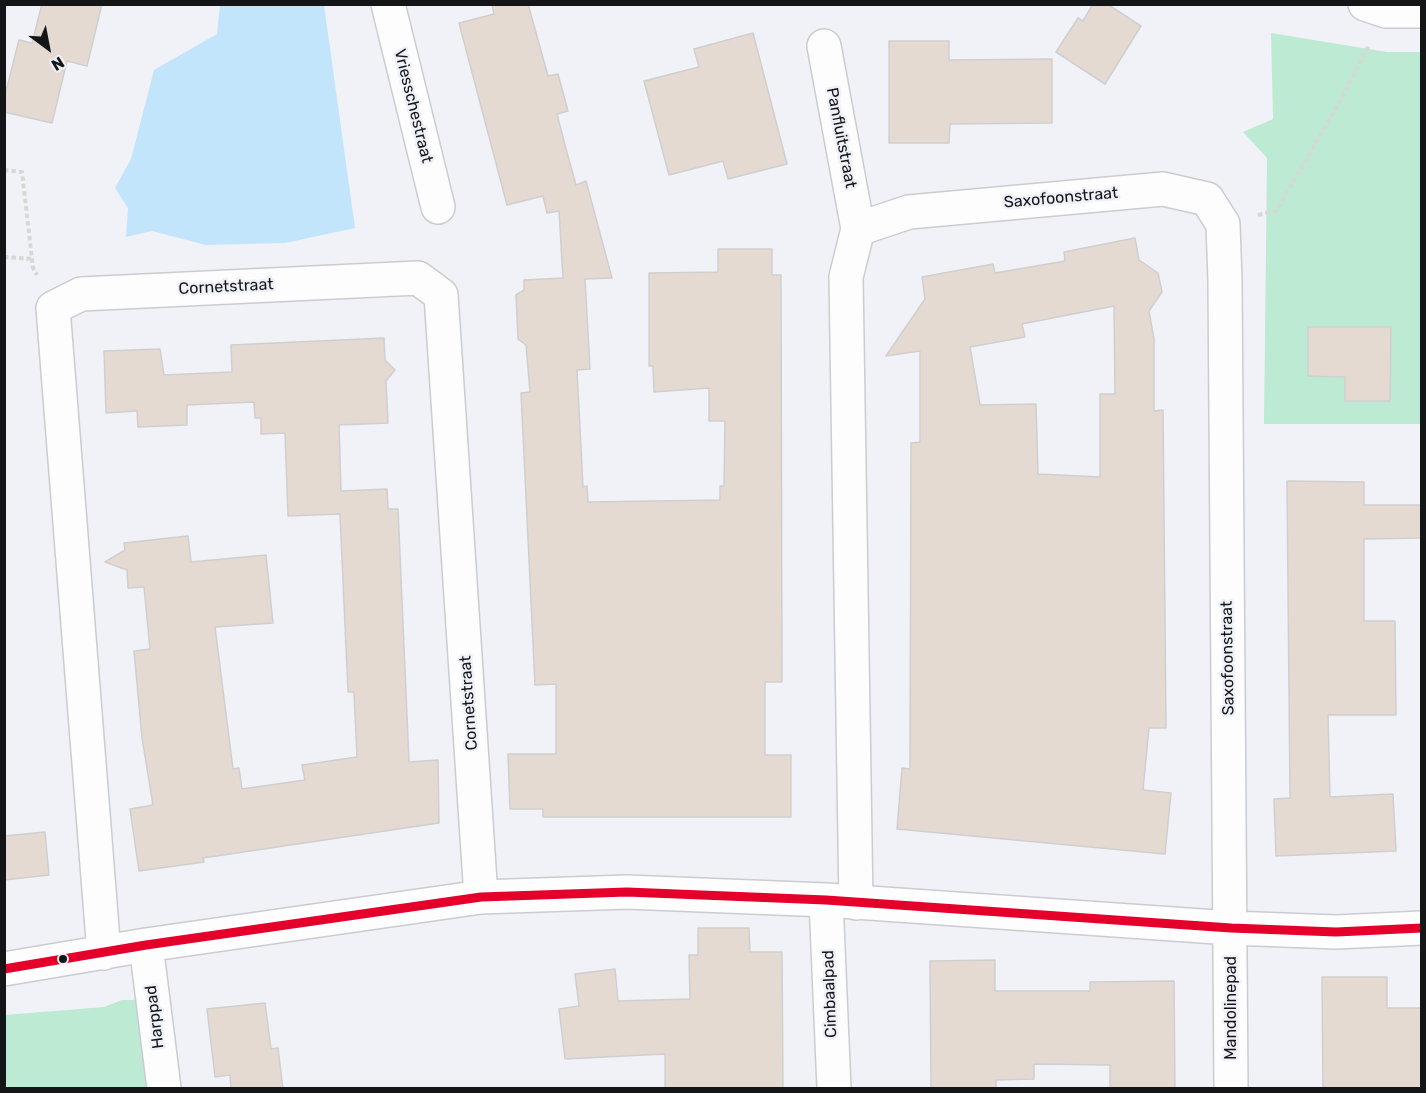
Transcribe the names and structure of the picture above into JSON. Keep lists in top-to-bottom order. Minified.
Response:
{"streets":{"street":["Vriesschestraat","Panfluitstraat","Saxofoonstraat","Cornetstraat","Cimbaalpad","Mandolinepad","Harppad"]},"crossings":[["Panfluitstraat","Saxofoonstraat"],["Saxofoonstraat","Mandolinepad"]],"north":"bottom right"}
